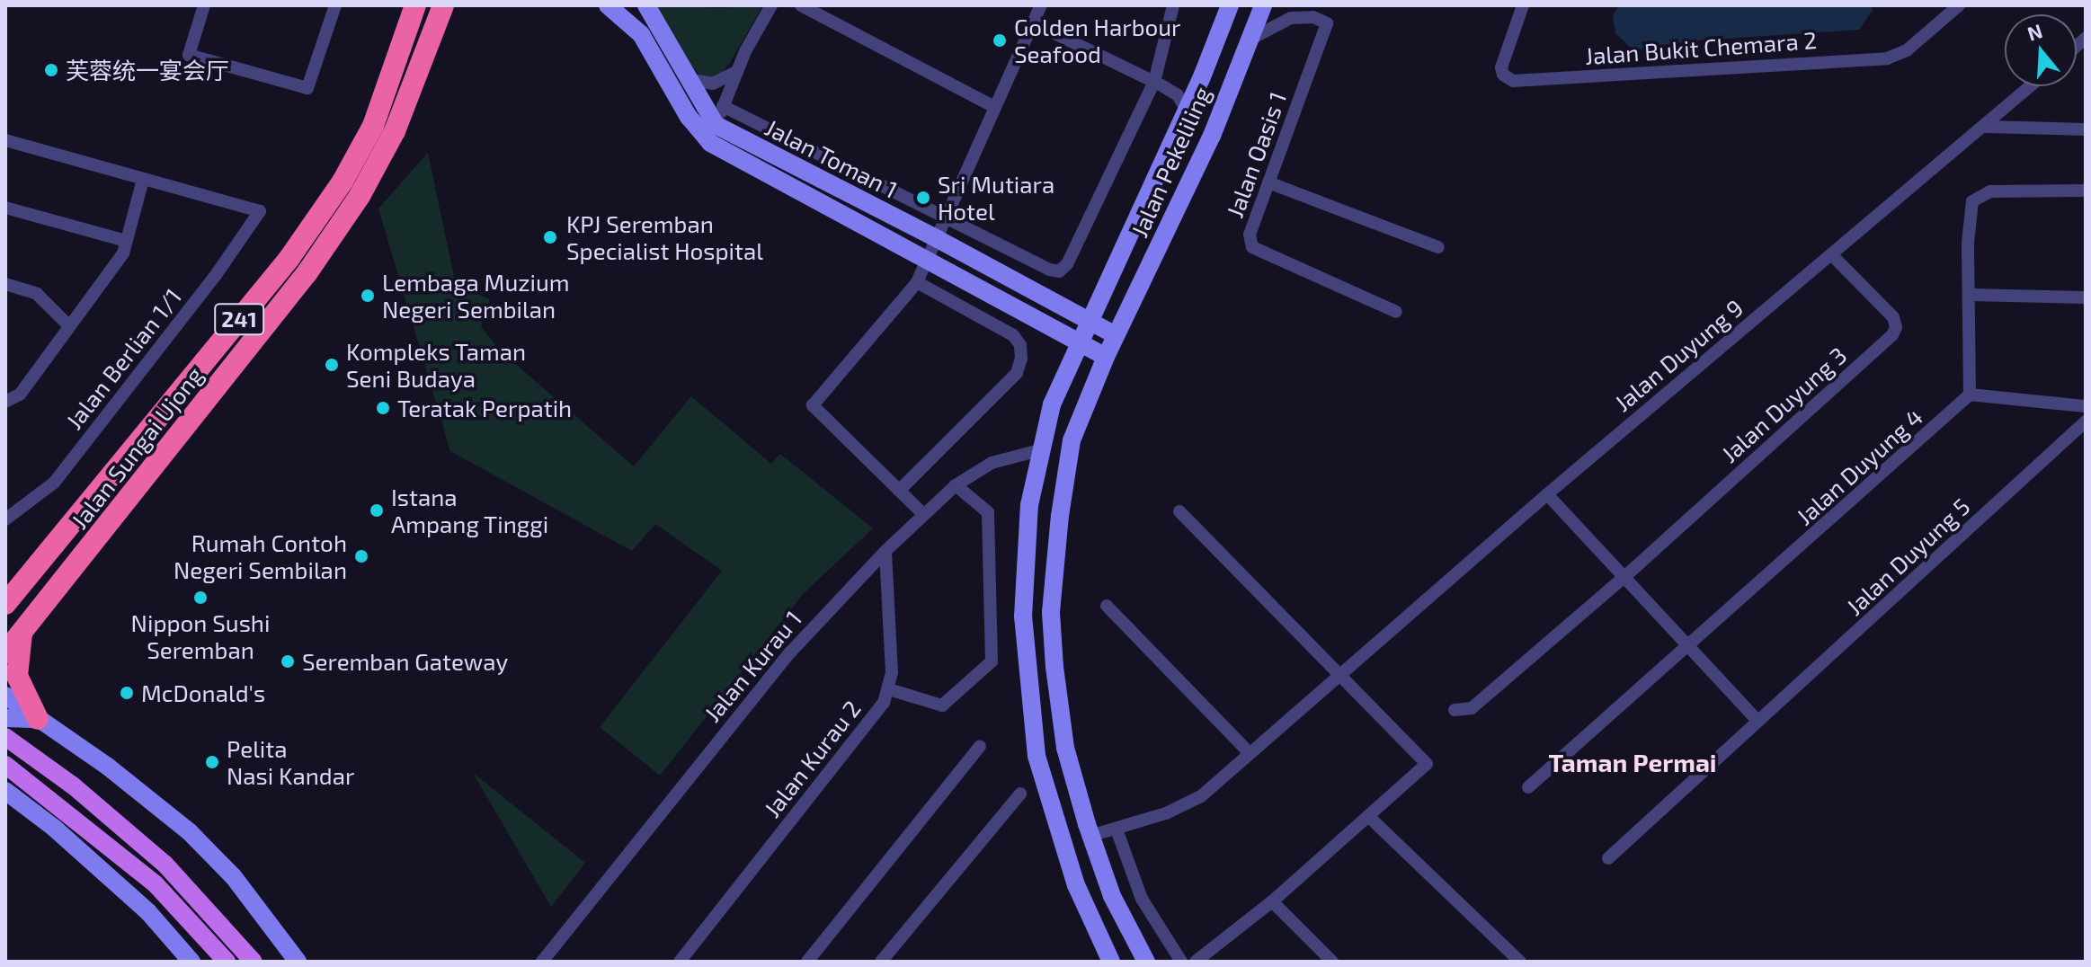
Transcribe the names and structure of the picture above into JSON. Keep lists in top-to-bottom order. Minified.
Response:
{"streets":{"highway":["241","Jalan Sungai Ujong"],"street":["Jalan Bukit Chemara 2","Jalan Oasis 1","Jalan Toman 1","Jalan Pekeliling","Jalan Duyung 9","Jalan Berlian 1/1","Jalan Duyung 3","Jalan Duyung 4","Jalan Duyung 5","Jalan Kurau 1","Jalan Kurau 2"]},"crossings":[["Jalan Toman 1","Jalan Pekeliling"],["Jalan Pekeliling","Jalan Duyung 9"],["Jalan Pekeliling","Jalan Kurau 1"],["Jalan Duyung 9","Jalan Duyung 3"],["Jalan Kurau 1","Jalan Kurau 2"]],"districts":["Taman Permai"],"places":["Golden Harbour Seafood","芙蓉统一宴会厅","Sri Mutiara Hotel","KPJ Seremban Specialist Hospital","Lembaga Muzium Negeri Sembilan","Kompleks Taman Seni Budaya","Teratak Perpatih","Istana Ampang Tinggi","Rumah Contoh Negeri Sembilan","Nippon Sushi Seremban","Seremban Gateway","McDonald's","Pelita Nasi Kandar"],"north":"top"}
